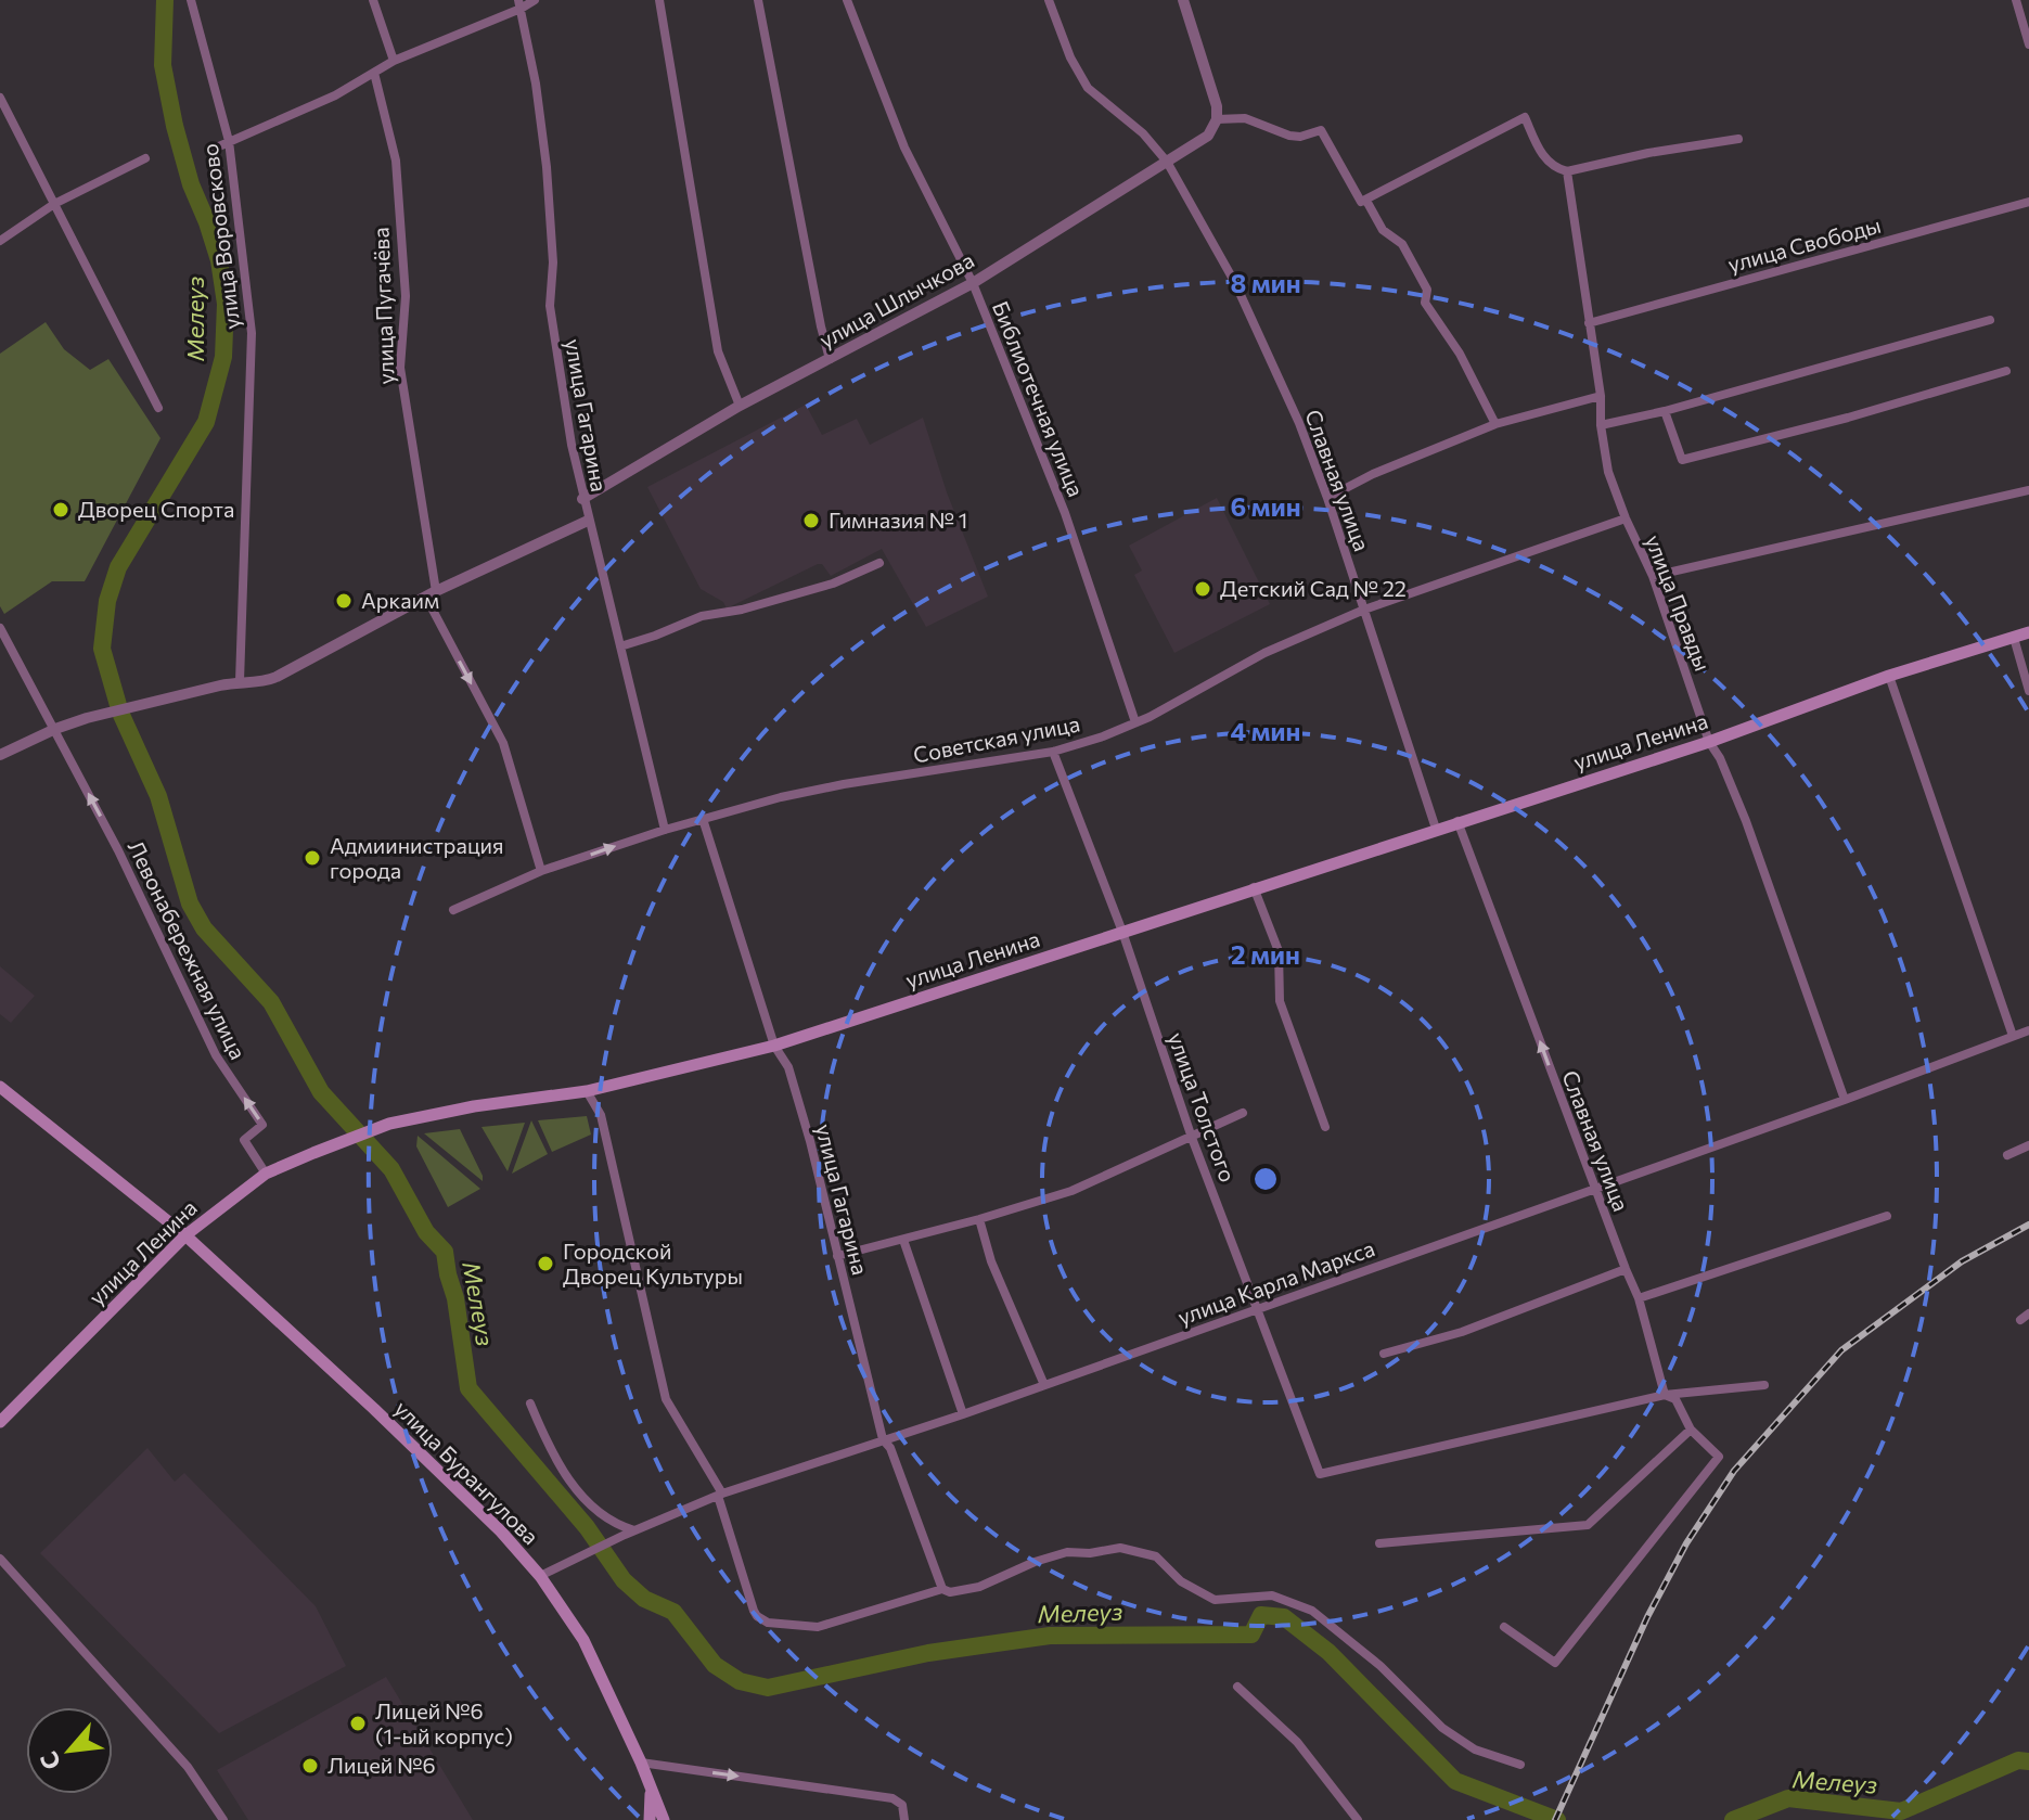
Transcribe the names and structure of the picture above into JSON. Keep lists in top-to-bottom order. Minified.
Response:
{"streets":{"main road":["улица Ленина","улица Бурангулова"],"street":["улица Воровсково","улица Свободы","улица Шлычкова","улица Пугачёва","Библиотечная улица","улица Гагарина","Славная улица","улица Правды","Советская улица","Левонабережная улица","улица Толстого","улица Карла Маркса"]},"crossings":[["улица Свободы","улица Правды"],["улица Шлычкова","Библиотечная улица"],["улица Шлычкова","улица Гагарина"],["улица Шлычкова","Славная улица"],["улица Пугачёва","Советская улица"],["Библиотечная улица","Советская улица"],["улица Гагарина","Советская улица"],["улица Гагарина","улица Ленина"],["улица Гагарина","улица Карла Маркса"],["Славная улица","Советская улица"],["Славная улица","улица Ленина"],["Славная улица","улица Толстого"],["Славная улица","улица Карла Маркса"],["улица Правды","Советская улица"],["улица Правды","улица Ленина"],["улица Правды","улица Карла Маркса"],["Советская улица","улица Толстого"],["улица Ленина","Левонабережная улица"],["улица Ленина","улица Толстого"],["улица Ленина","улица Бурангулова"],["улица Толстого","улица Карла Маркса"],["улица Карла Маркса","улица Бурангулова"]],"one_way":["улица Пугачёва","Левонабережная улица"],"water":["Мелеуз"],"places":["Дворец Спорта","Гимназия № 1","Детский Сад № 22","Аркаим","Адмиинистрация города","Городской Дворец Культуры","Лицей №6 (1-ый корпус)","Лицей №6"],"north":"bottom left","rings":["8 мин","6 мин","4 мин","2 мин"]}
